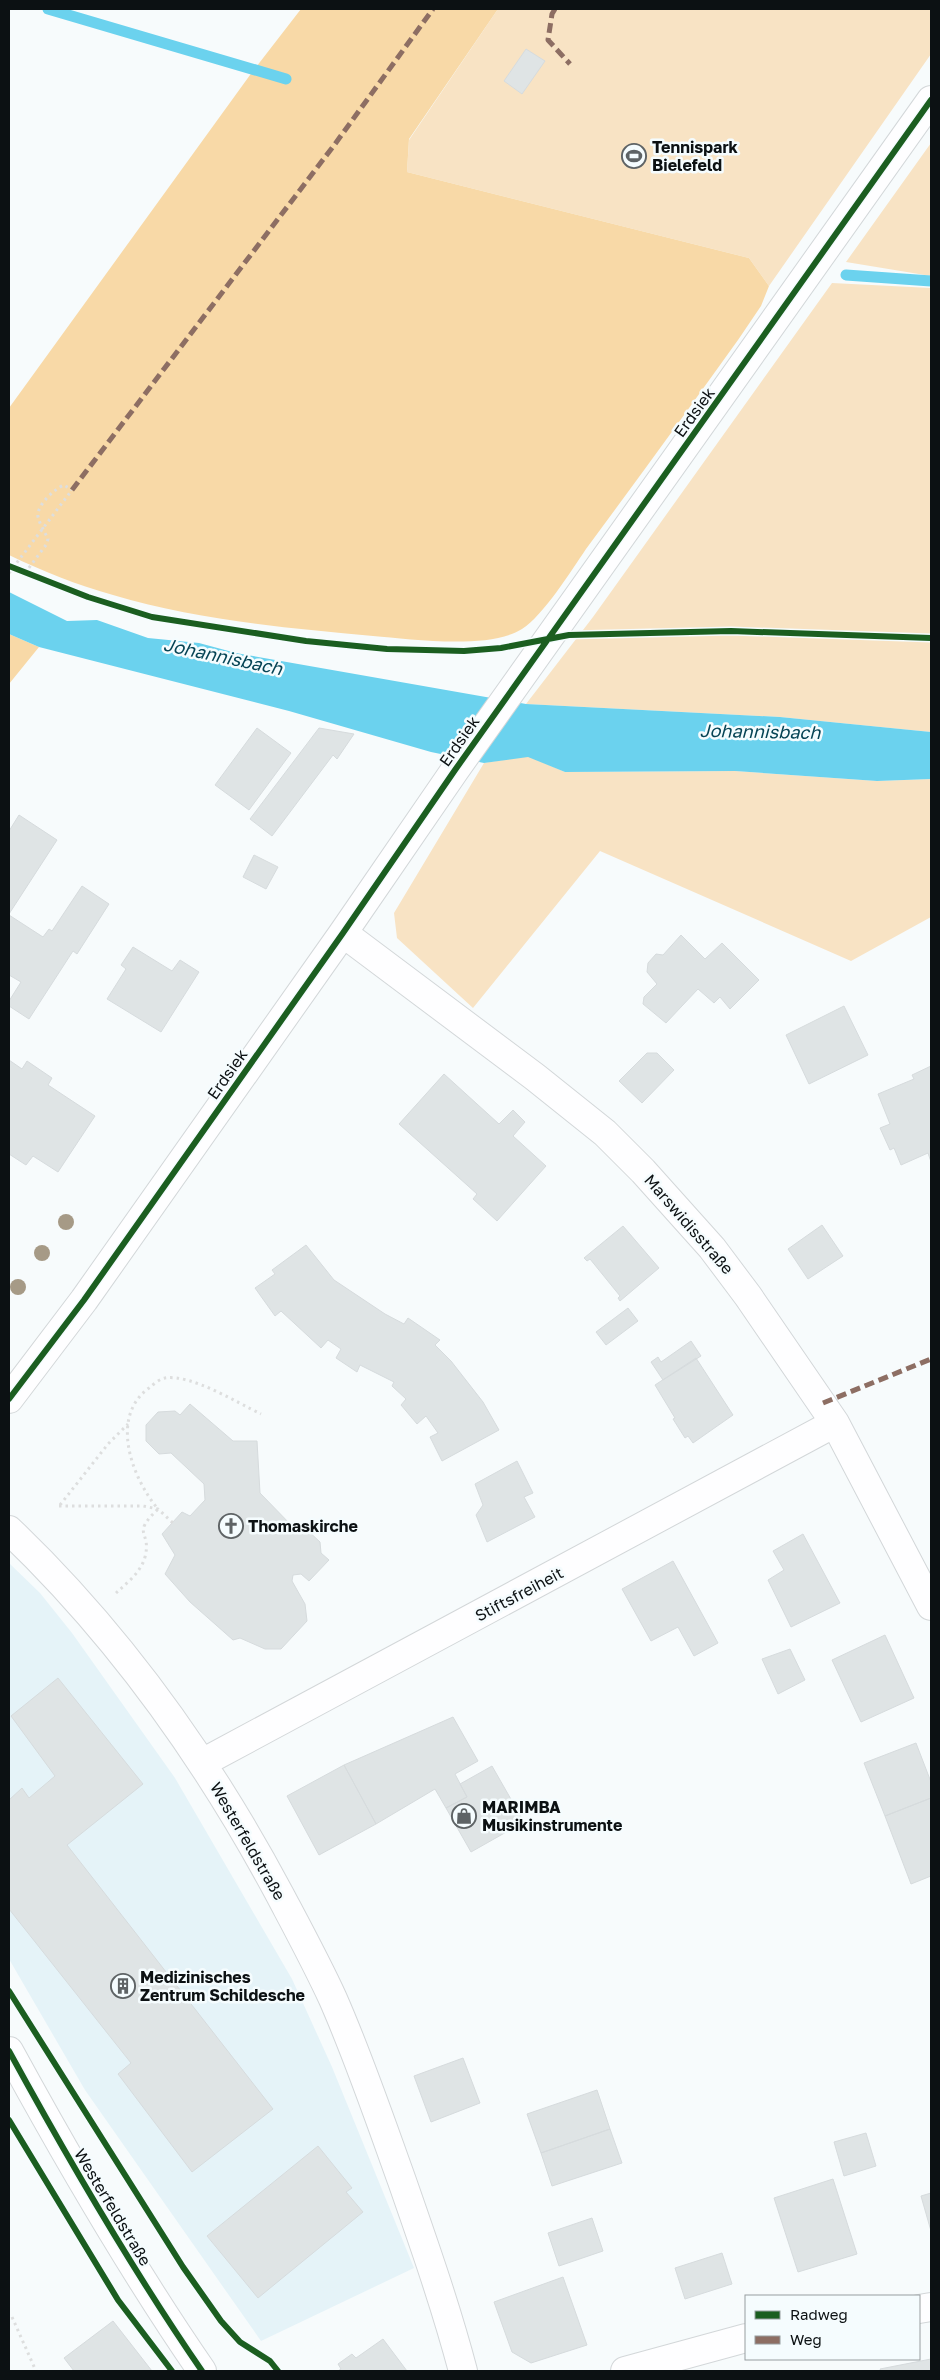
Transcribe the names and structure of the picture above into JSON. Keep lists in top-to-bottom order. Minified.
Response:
{"streets":{"street":["Erdsiek","Marswidisstraße","Stiftsfreiheit","Westerfeldstraße"]},"crossings":[["Erdsiek","Marswidisstraße"],["Marswidisstraße","Stiftsfreiheit"],["Stiftsfreiheit","Westerfeldstraße"]],"water":["Johannisbach"],"places":{"sports":["Tennispark Bielefeld"],"church":["Thomaskirche"],"shop":["MARIMBA Musikinstrumente"],"building":["Medizinisches Zentrum Schildesche"]},"legend":["Radweg","Weg"]}
